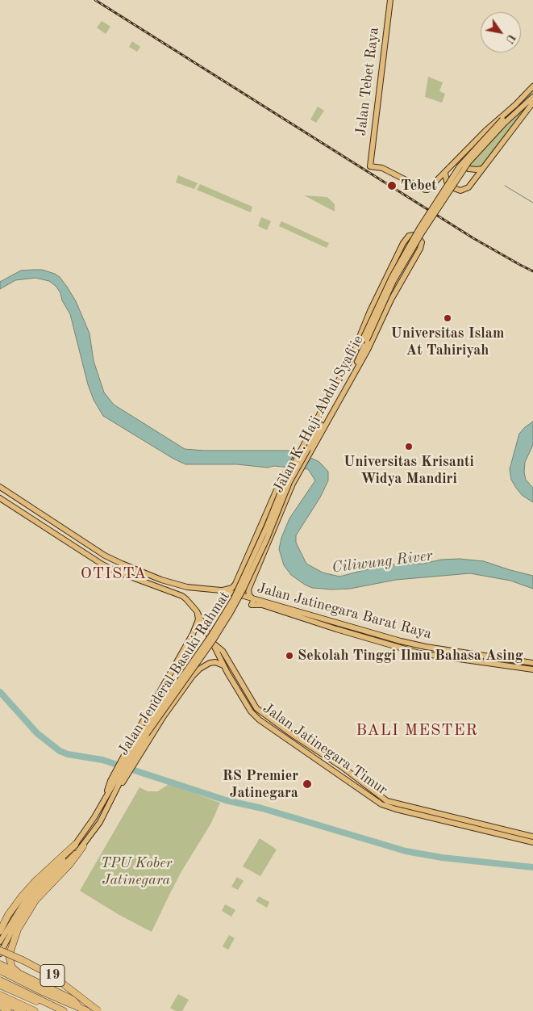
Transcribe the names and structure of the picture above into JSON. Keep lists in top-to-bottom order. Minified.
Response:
{"streets":{"highway":["19"],"main road":["Jalan Tebet Raya","Jalan K. Haji Abdul Syafi'ie","Jalan Jatinegara Barat Raya","Jalan Jenderal Basuki Rahmat","Jalan Jatinegara Timur"]},"crossings":[["Jalan Tebet Raya","Jalan K. Haji Abdul Syafi'ie"],["Jalan K. Haji Abdul Syafi'ie","Jalan Jatinegara Barat Raya"],["Jalan K. Haji Abdul Syafi'ie","Jalan Jenderal Basuki Rahmat"],["Jalan Jenderal Basuki Rahmat","Jalan Jatinegara Timur"]],"districts":["OTISTA","BALI MESTER"],"water":["Ciliwung River"],"parks":["TPU Kober Jatinegara"],"places":["Tebet","Universitas Islam At Tahiriyah","Universitas Krisanti Widya Mandiri","Sekolah Tinggi Ilmu Bahasa Asing","RS Premier Jatinegara"],"north":"bottom right"}
